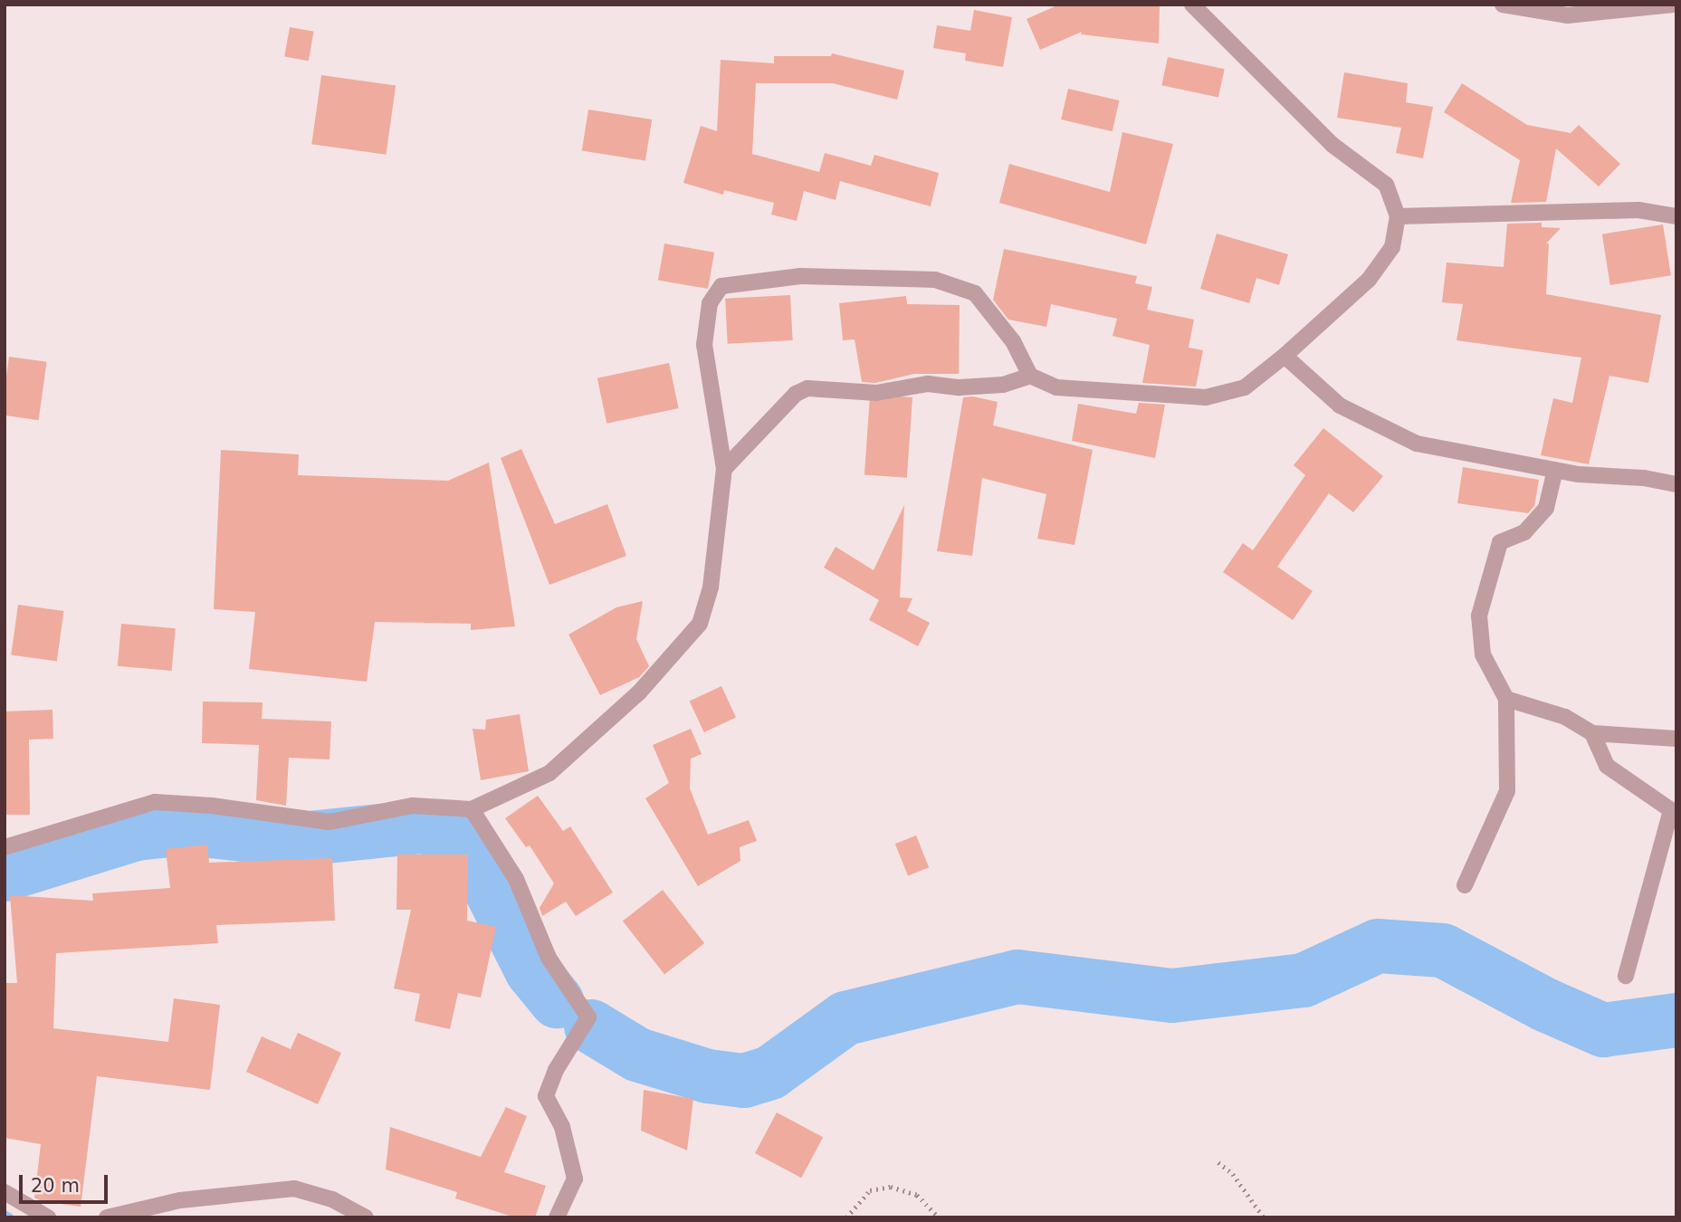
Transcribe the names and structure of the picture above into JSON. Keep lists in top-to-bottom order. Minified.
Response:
{"scale_bar":"20 m"}
